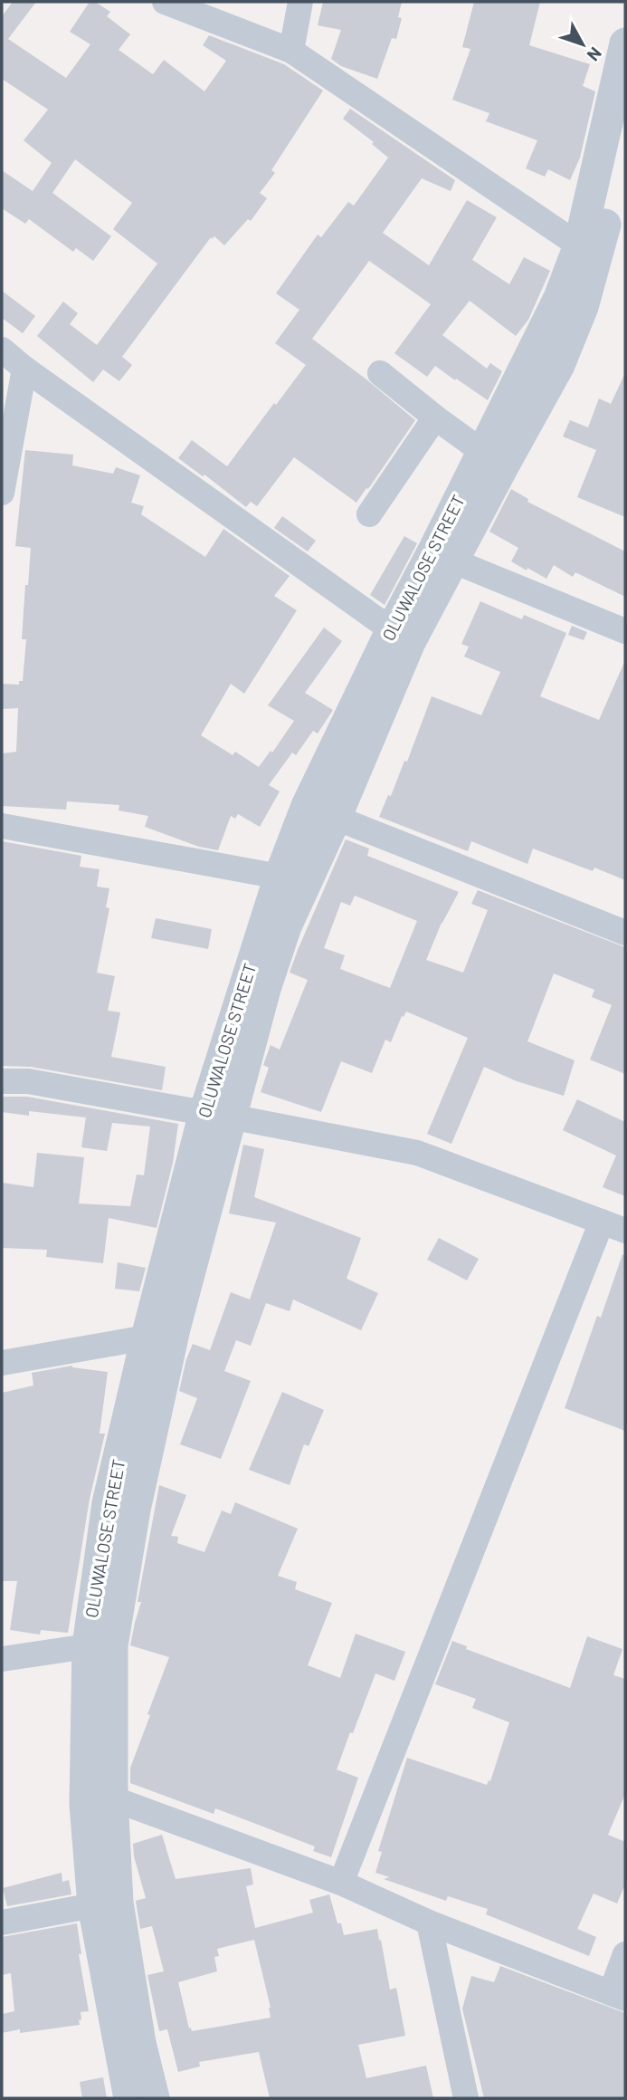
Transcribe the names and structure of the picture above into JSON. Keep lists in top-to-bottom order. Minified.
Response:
{"streets":{"street":["OLUWALOSE STREET"]},"north":"bottom right"}
